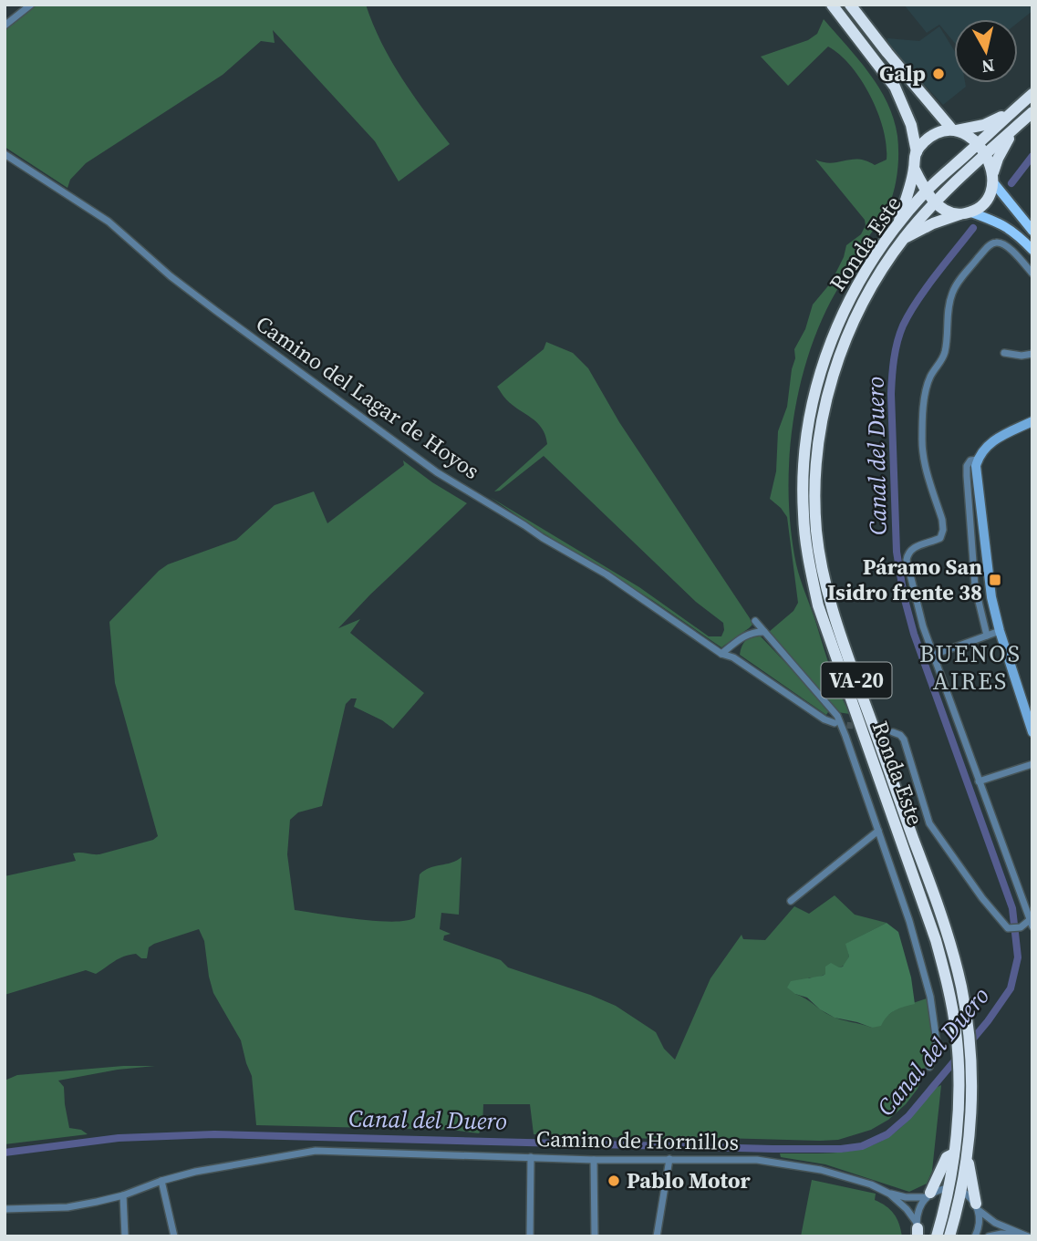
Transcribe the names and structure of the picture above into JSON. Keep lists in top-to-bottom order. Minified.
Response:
{"streets":{"highway":["Ronda Este","VA-20"],"street":["Camino del Lagar de Hoyos","Camino de Hornillos"]},"crossings":[["Ronda Este","Camino de Hornillos"]],"districts":["BUENOS AIRES"],"water":["Canal del Duero"],"places":{"other":["Galp","Pablo Motor"],"transit":["Páramo San Isidro frente 38"]},"north":"bottom"}
